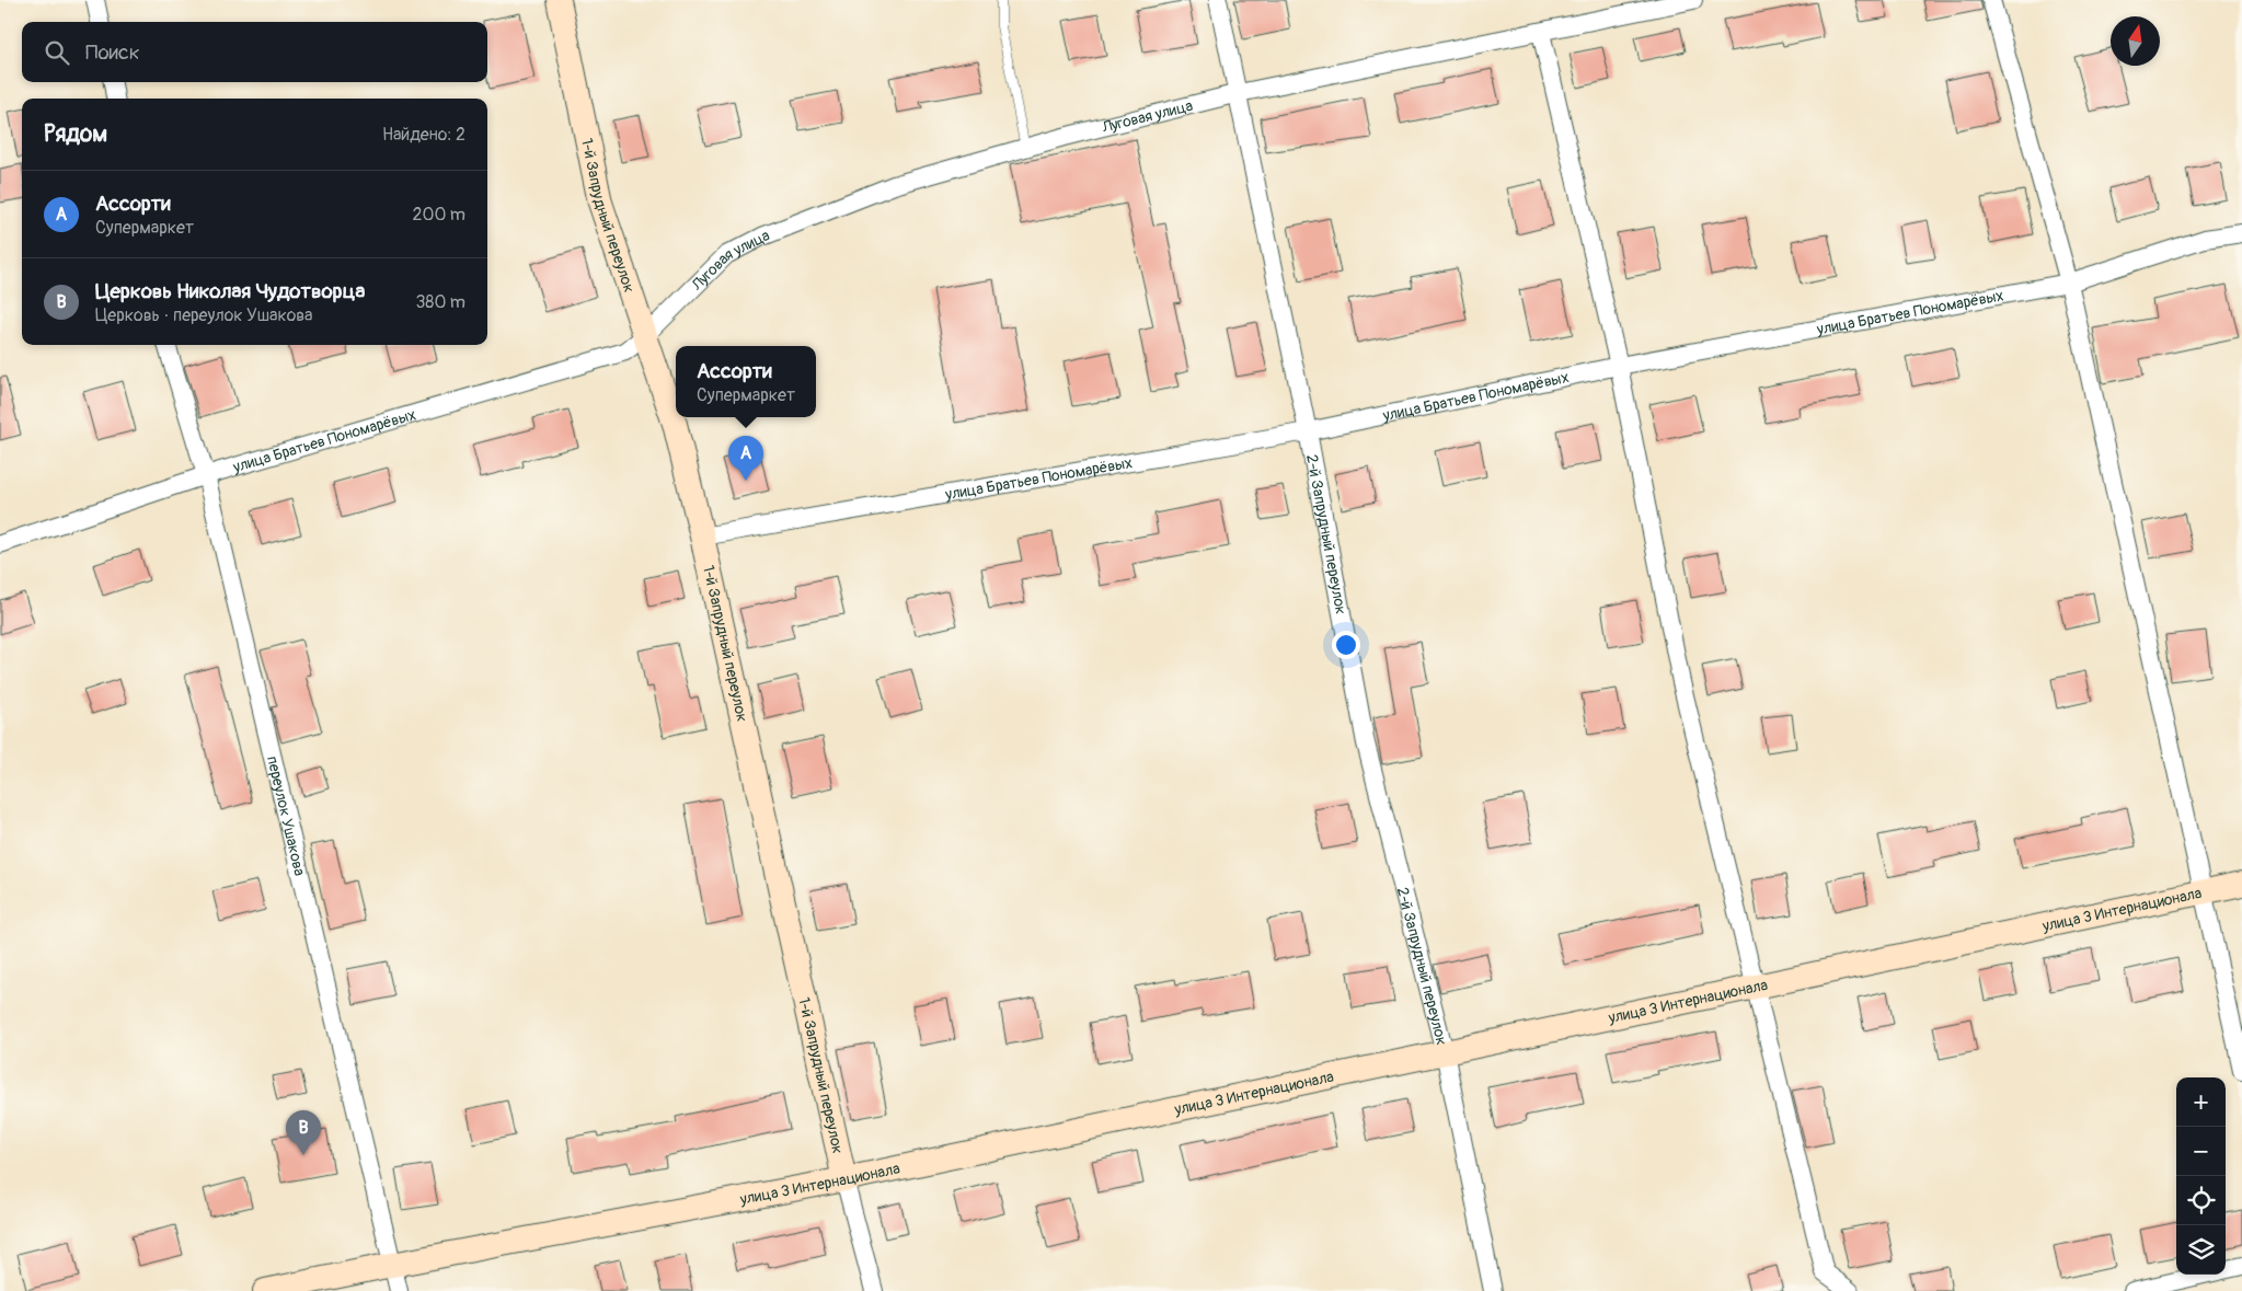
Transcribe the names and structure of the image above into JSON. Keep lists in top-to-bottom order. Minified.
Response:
{"streets":{"street":["Луговая улица","1-й Запрудный переулок","улица Братьев Пономарёвых","2-й Запрудный переулок","переулок Ушакова","улица 3 Интернационала"]},"crossings":[["Луговая улица","1-й Запрудный переулок"],["Луговая улица","улица Братьев Пономарёвых"],["Луговая улица","2-й Запрудный переулок"],["1-й Запрудный переулок","улица Братьев Пономарёвых"],["1-й Запрудный переулок","улица 3 Интернационала"],["улица Братьев Пономарёвых","2-й Запрудный переулок"],["улица Братьев Пономарёвых","переулок Ушакова"],["2-й Запрудный переулок","улица 3 Интернационала"],["переулок Ушакова","улица 3 Интернационала"]],"north":"top","page":{"search":"Поиск","heading":["Рядом","Найдено: 2"],"list":[{"mark":"A","name":"Ассорти","note":"Супермаркет","value":"200 m"},{"mark":"B","name":"Церковь Николая Чудотворца","note":"Церковь · переулок Ушакова","value":"380 m"}],"popup":["Ассорти","Супермаркет"],"pins":["A","B"],"map_buttons":["+","−"]}}
